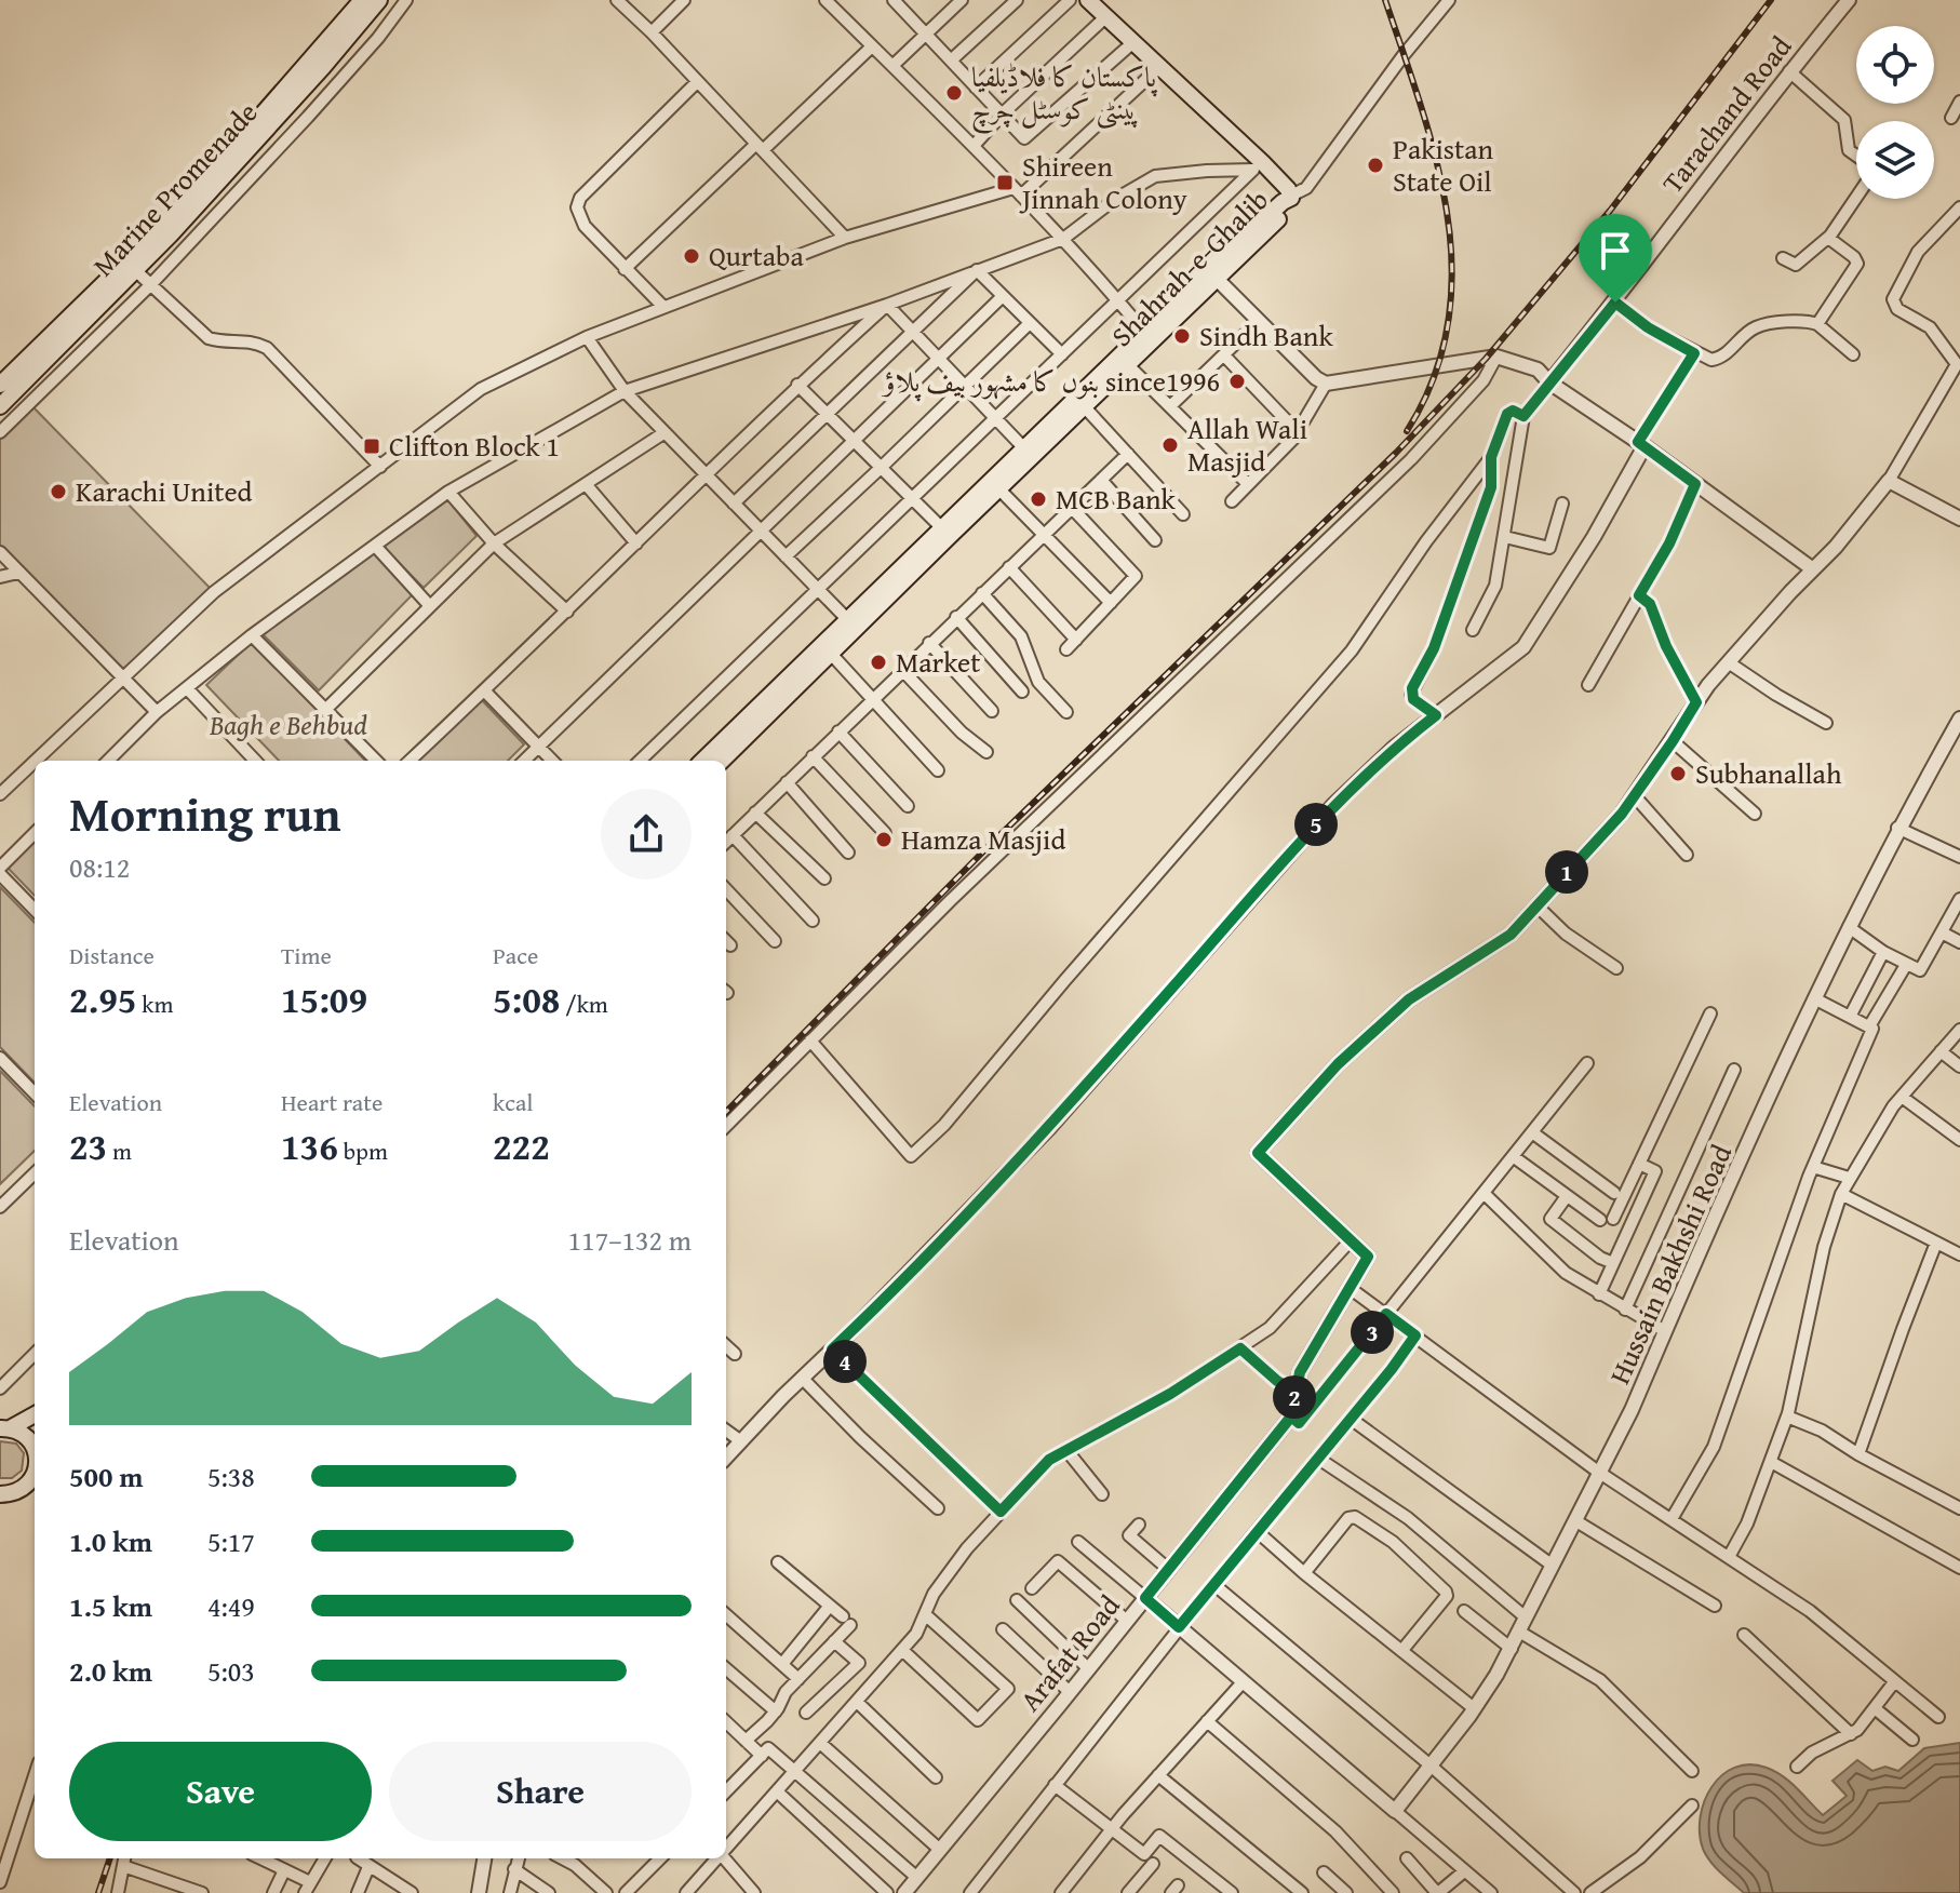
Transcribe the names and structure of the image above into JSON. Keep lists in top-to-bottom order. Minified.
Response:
{"streets":{"main road":["Marine Promenade","Shahrah-e-Ghalib"],"street":["Tarachand Road","Hussain Bakhshi Road","Arafat Road"]},"parks":["Bagh e Behbud"],"places":{"other":["پاکستان کا فلاڈیلفیا پینٹی کوسٹل چرچ","Pakistan State Oil","Qurtaba","Sindh Bank","بنوں کا مشہور بیف پلاؤ since1996","Allah Wali Masjid","Karachi United","MCB Bank","Market","Subhanallah","Hamza Masjid"],"transit":["Shireen Jinnah Colony","Clifton Block 1"]},"page":{"heading":["Morning run","08:12"],"pins":["5","1","3","4","2"],"stats":[["Distance","2.95 km"],["Time","15:09"],["Pace","5:08 /km"],["Elevation","23 m"],["Heart rate","136 bpm"],["kcal","222"]],"chart":["Elevation","117–132 m"],"list":[{"name":"500 m","note":"5:38"},{"name":"1.0 km","note":"5:17"},{"name":"1.5 km","note":"4:49"},{"name":"2.0 km","note":"5:03"}],"buttons":["Save","Share"]}}
